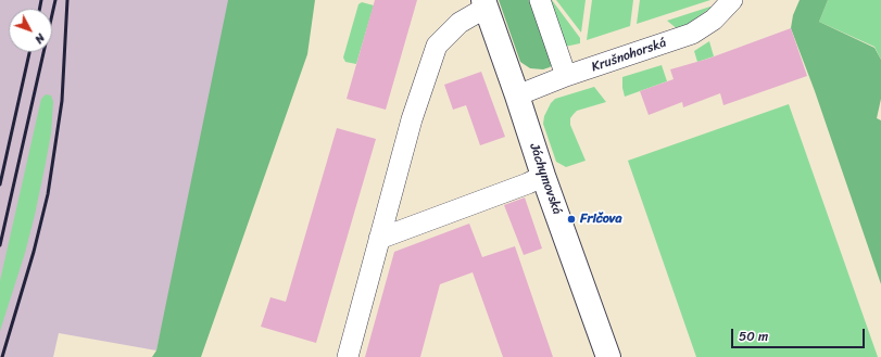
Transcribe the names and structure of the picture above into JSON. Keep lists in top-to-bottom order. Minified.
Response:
{"streets":{"street":["Krušnohorská","Jáchymovská"]},"crossings":[["Krušnohorská","Jáchymovská"]],"places":["Fričova"],"scale_bar":"50 m","north":"bottom right"}
